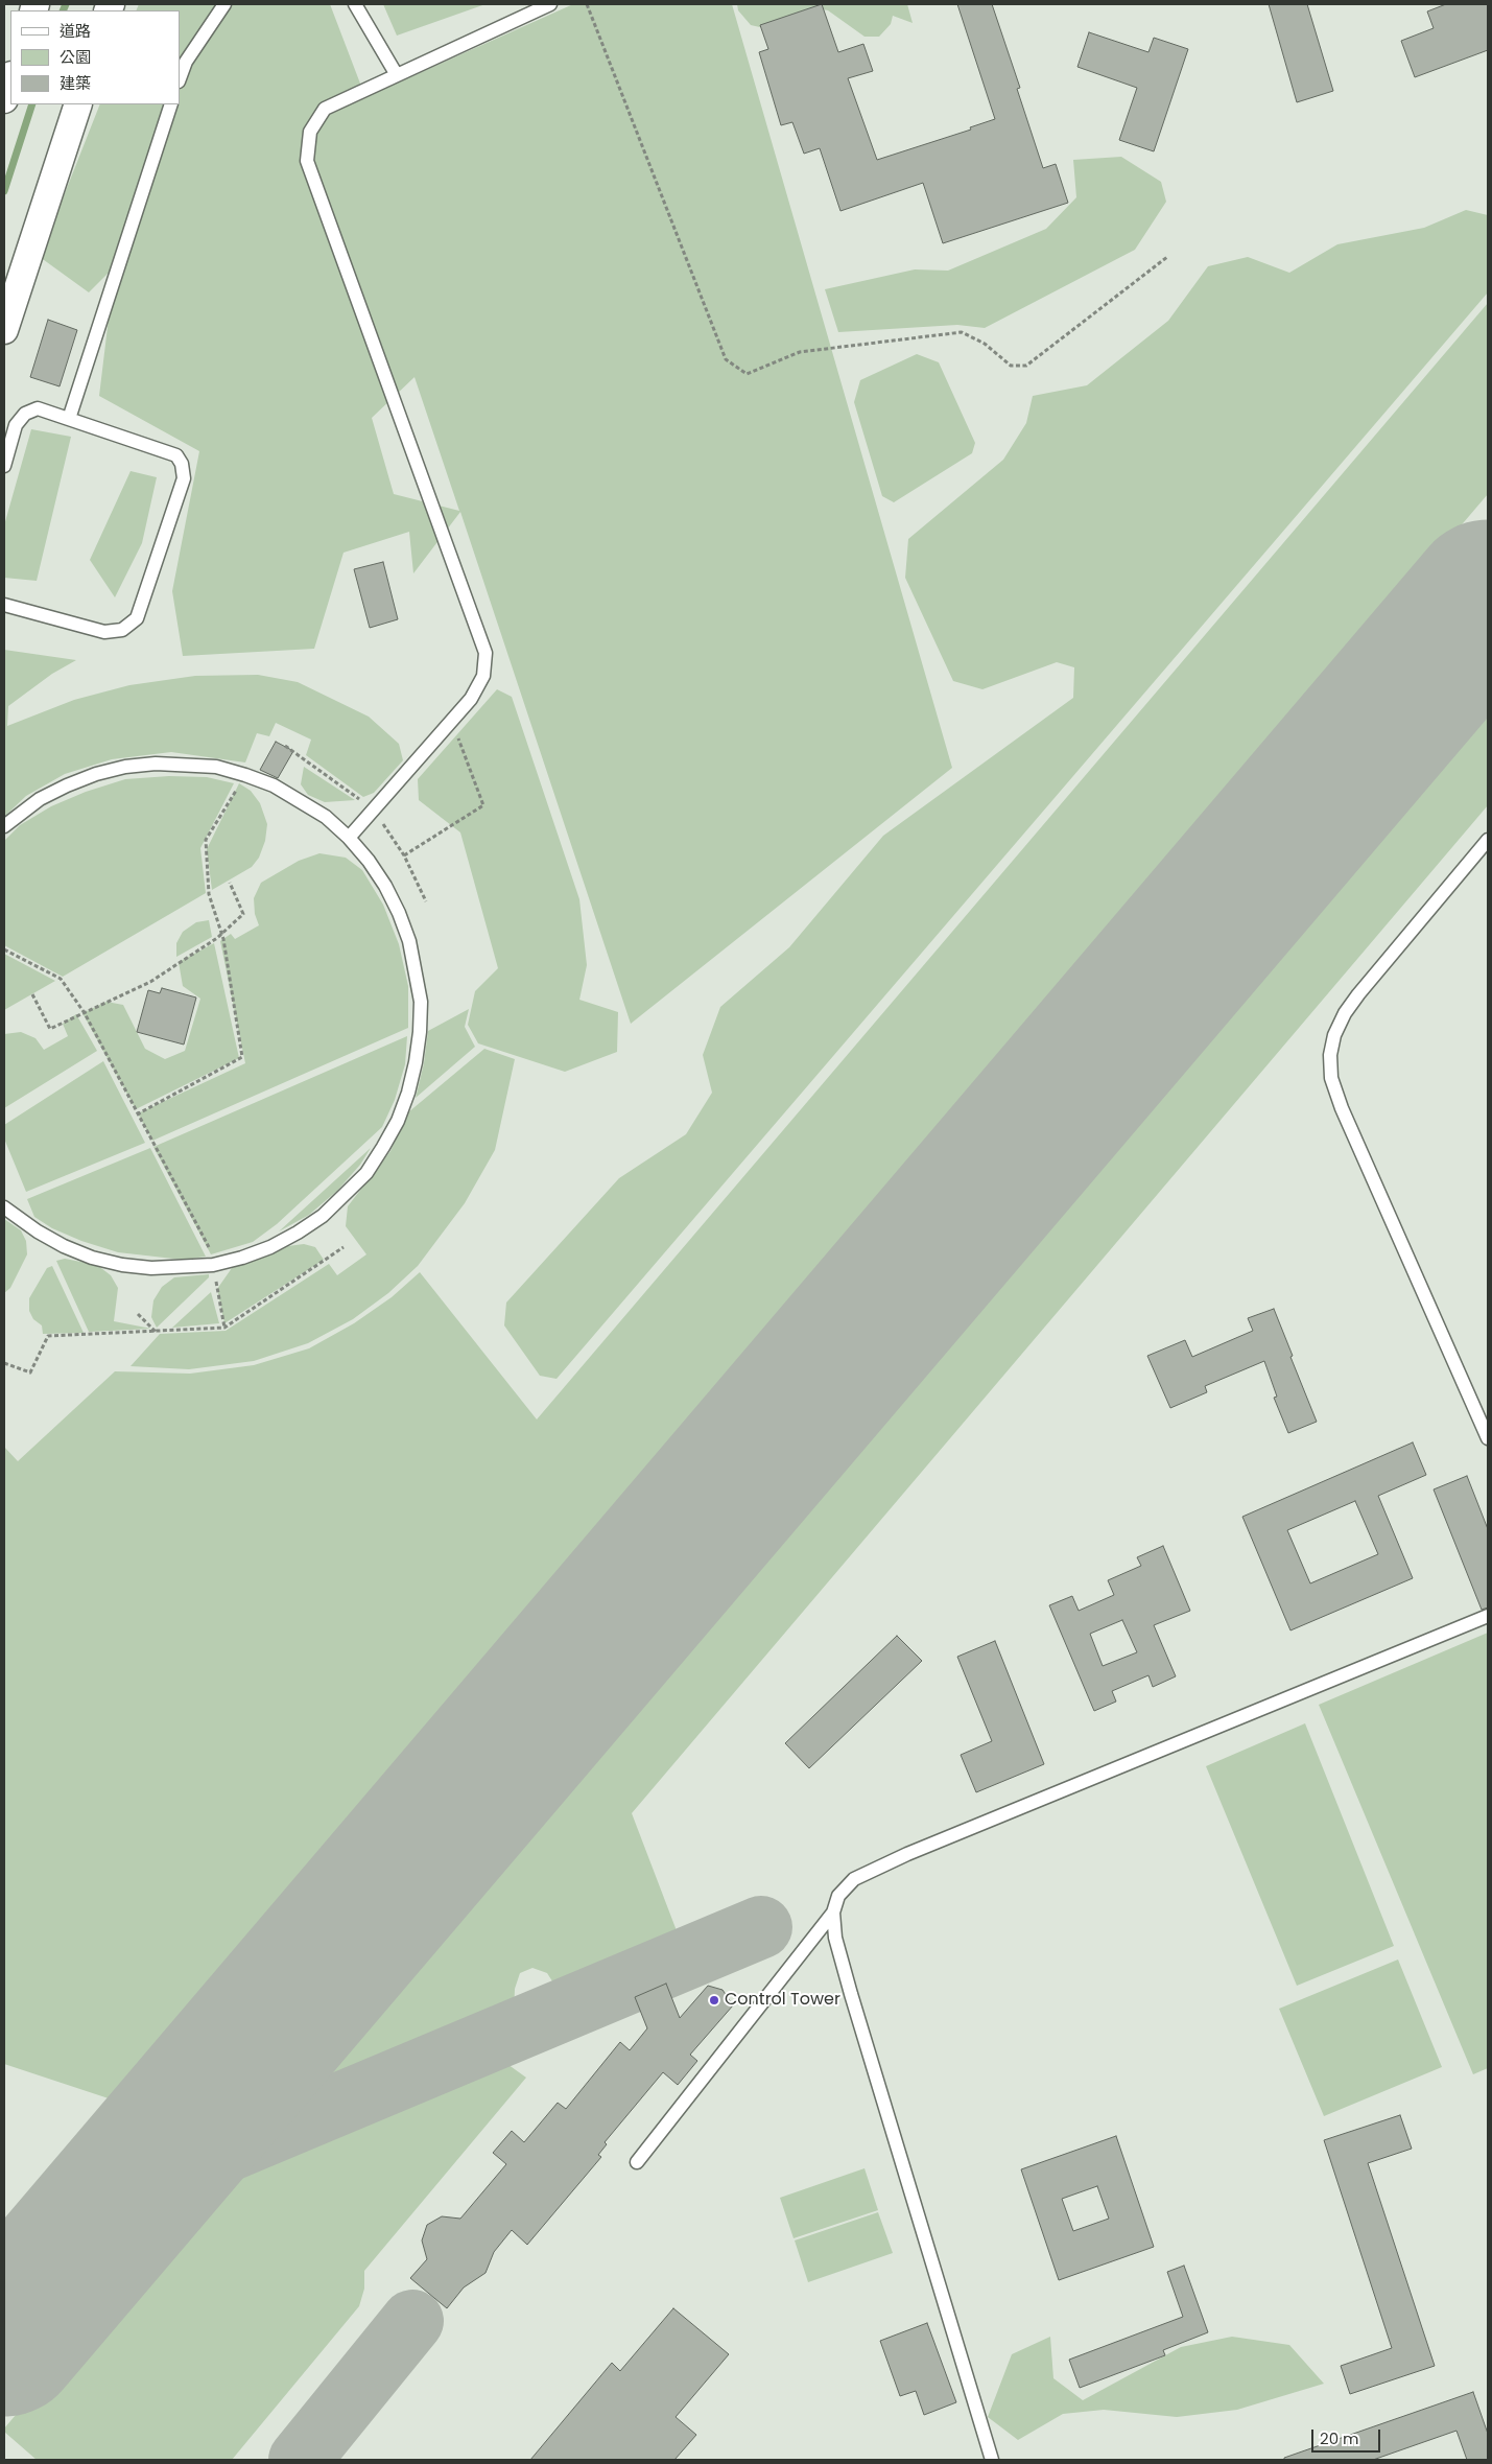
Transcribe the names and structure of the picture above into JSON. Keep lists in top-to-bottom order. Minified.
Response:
{"places":["Control Tower"],"legend":["道路","公園","建築"],"scale_bar":"20 m"}
